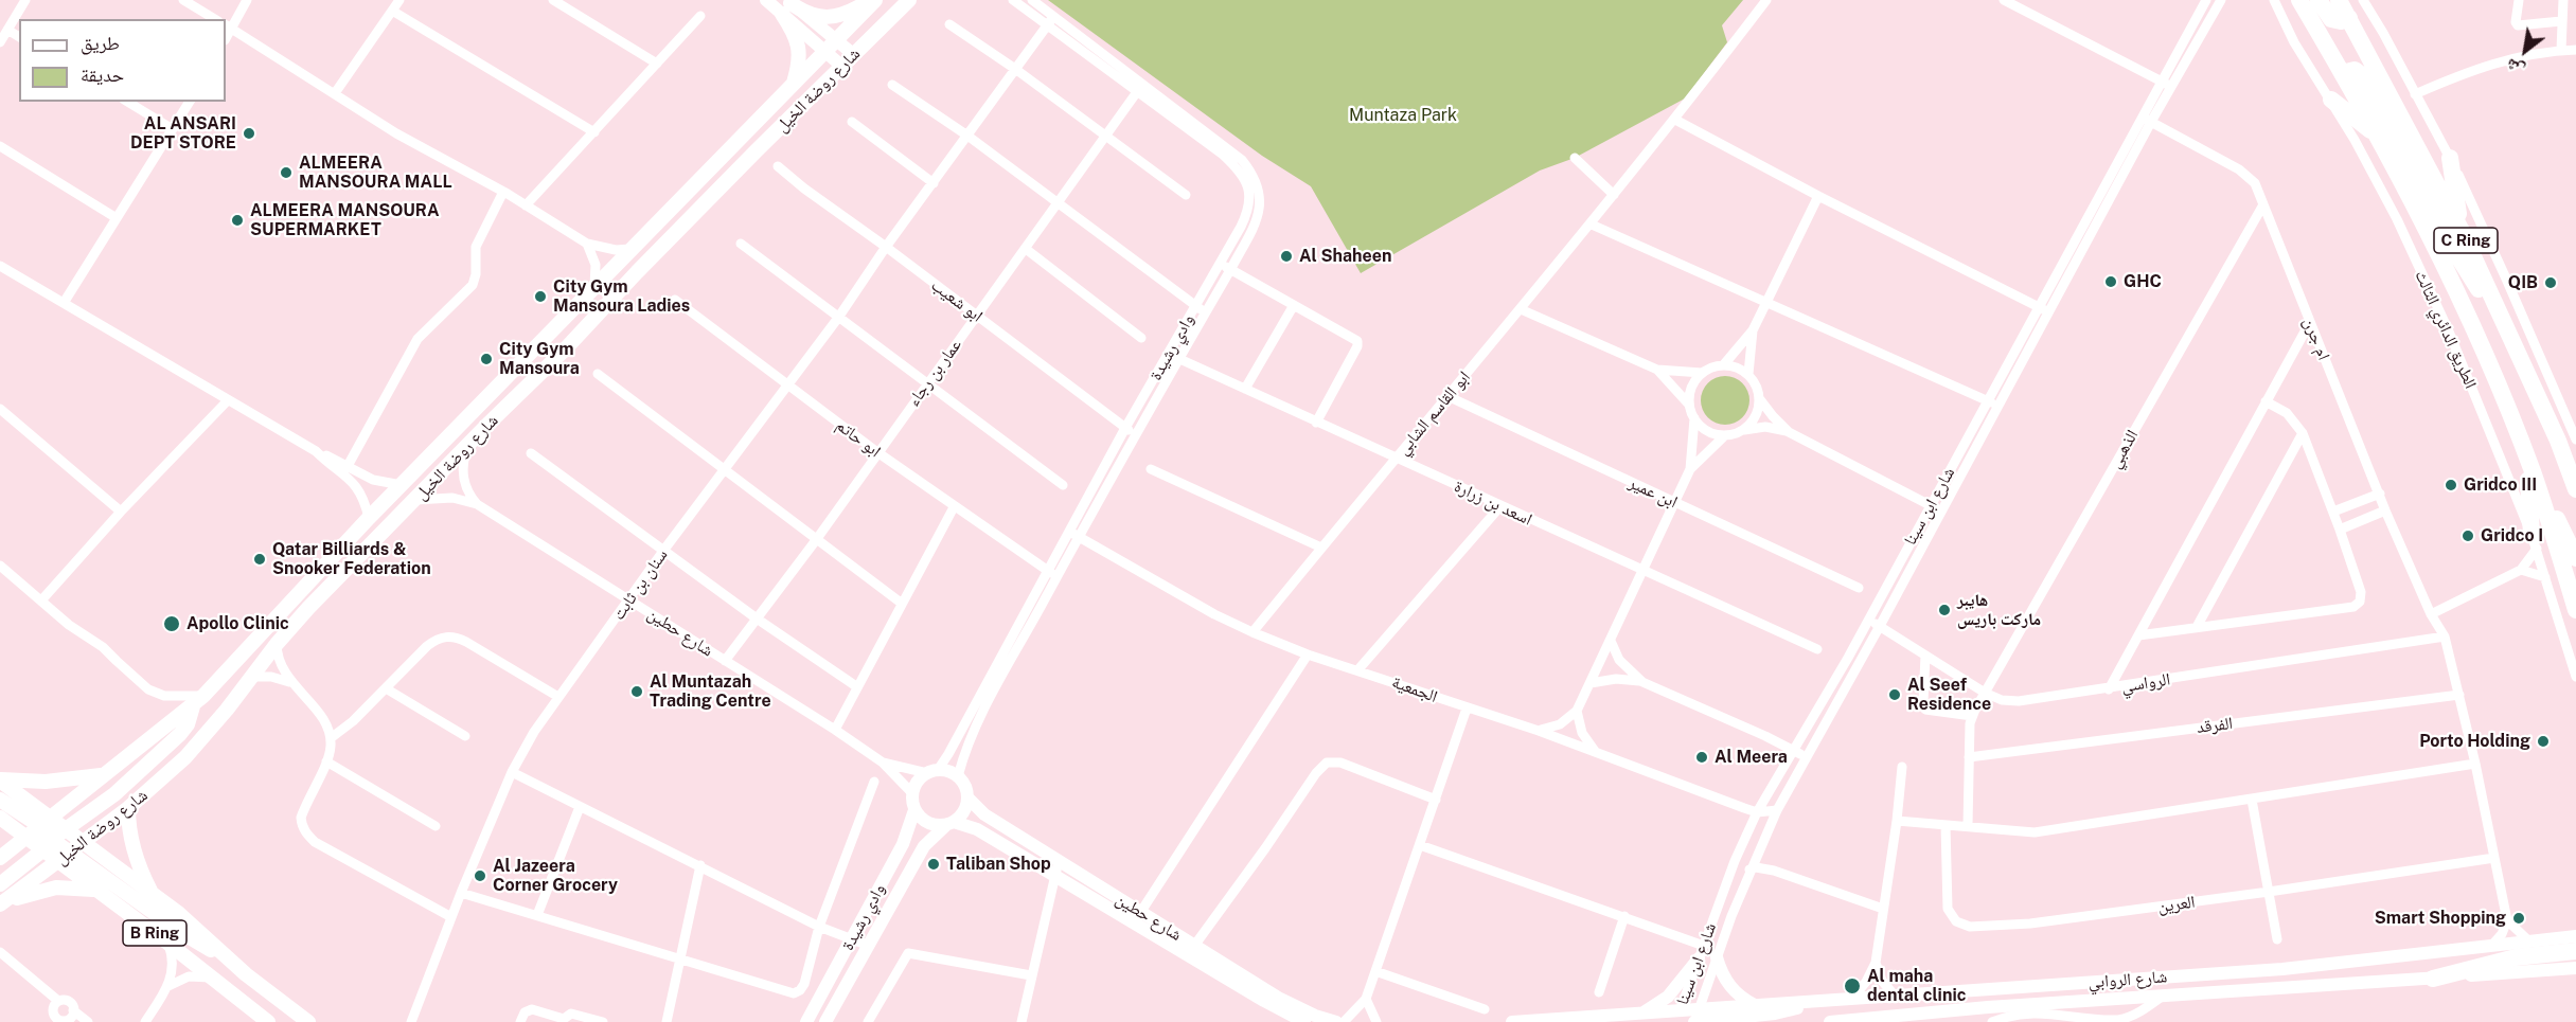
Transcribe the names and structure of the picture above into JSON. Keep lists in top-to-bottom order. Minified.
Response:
{"streets":{"highway":["C Ring","الطريق الدائري الثالث"],"main road":["شارع روضة الخيل","B Ring"],"street":["ابو شعيب","ام جرن","وادي رشيدة","عمار بن رجاء","ابو القاسم الشابي","ابو حاتم","الذهبي","ابن عمير","اسعد بن زرارة","شارع ابن سينا","سنان بن ثابت","شارع حطين","الرواسي","الجمعية","الفرقد","العرين","شارع الروابي"]},"crossings":[["شارع روضة الخيل","شارع حطين"],["شارع روضة الخيل","B Ring"],["ابو شعيب","وادي رشيدة"],["ابو شعيب","عمار بن رجاء"],["ابو شعيب","سنان بن ثابت"],["ام جرن","الذهبي"],["ام جرن","شارع ابن سينا"],["ام جرن","الرواسي"],["ام جرن","الفرقد"],["ام جرن","العرين"],["وادي رشيدة","عمار بن رجاء"],["وادي رشيدة","ابو حاتم"],["وادي رشيدة","اسعد بن زرارة"],["وادي رشيدة","سنان بن ثابت"],["وادي رشيدة","شارع حطين"],["وادي رشيدة","الجمعية"],["عمار بن رجاء","ابو حاتم"],["عمار بن رجاء","شارع حطين"],["ابو القاسم الشابي","ابن عمير"],["ابو القاسم الشابي","اسعد بن زرارة"],["ابو القاسم الشابي","الجمعية"],["ابو حاتم","سنان بن ثابت"],["الذهبي","الرواسي"],["شارع ابن سينا","الرواسي"],["شارع ابن سينا","الجمعية"],["شارع ابن سينا","شارع الروابي"],["سنان بن ثابت","شارع حطين"]],"parks":["Muntaza Park"],"places":["AL ANSARI DEPT STORE","ALMEERA MANSOURA MALL","ALMEERA MANSOURA SUPERMARKET","Al Shaheen","GHC","QIB","City Gym Mansoura Ladies","City Gym Mansoura","Gridco III","Gridco I","Qatar Billiards & Snooker Federation","هايبر ماركت باريس","Apollo Clinic","Al Muntazah Trading Centre","Al Seef Residence","Porto Holding","Al Meera","Taliban Shop","Al Jazeera Corner Grocery","Smart Shopping","Al maha dental clinic"],"legend":["طريق","حديقة"],"north":"bottom left"}
